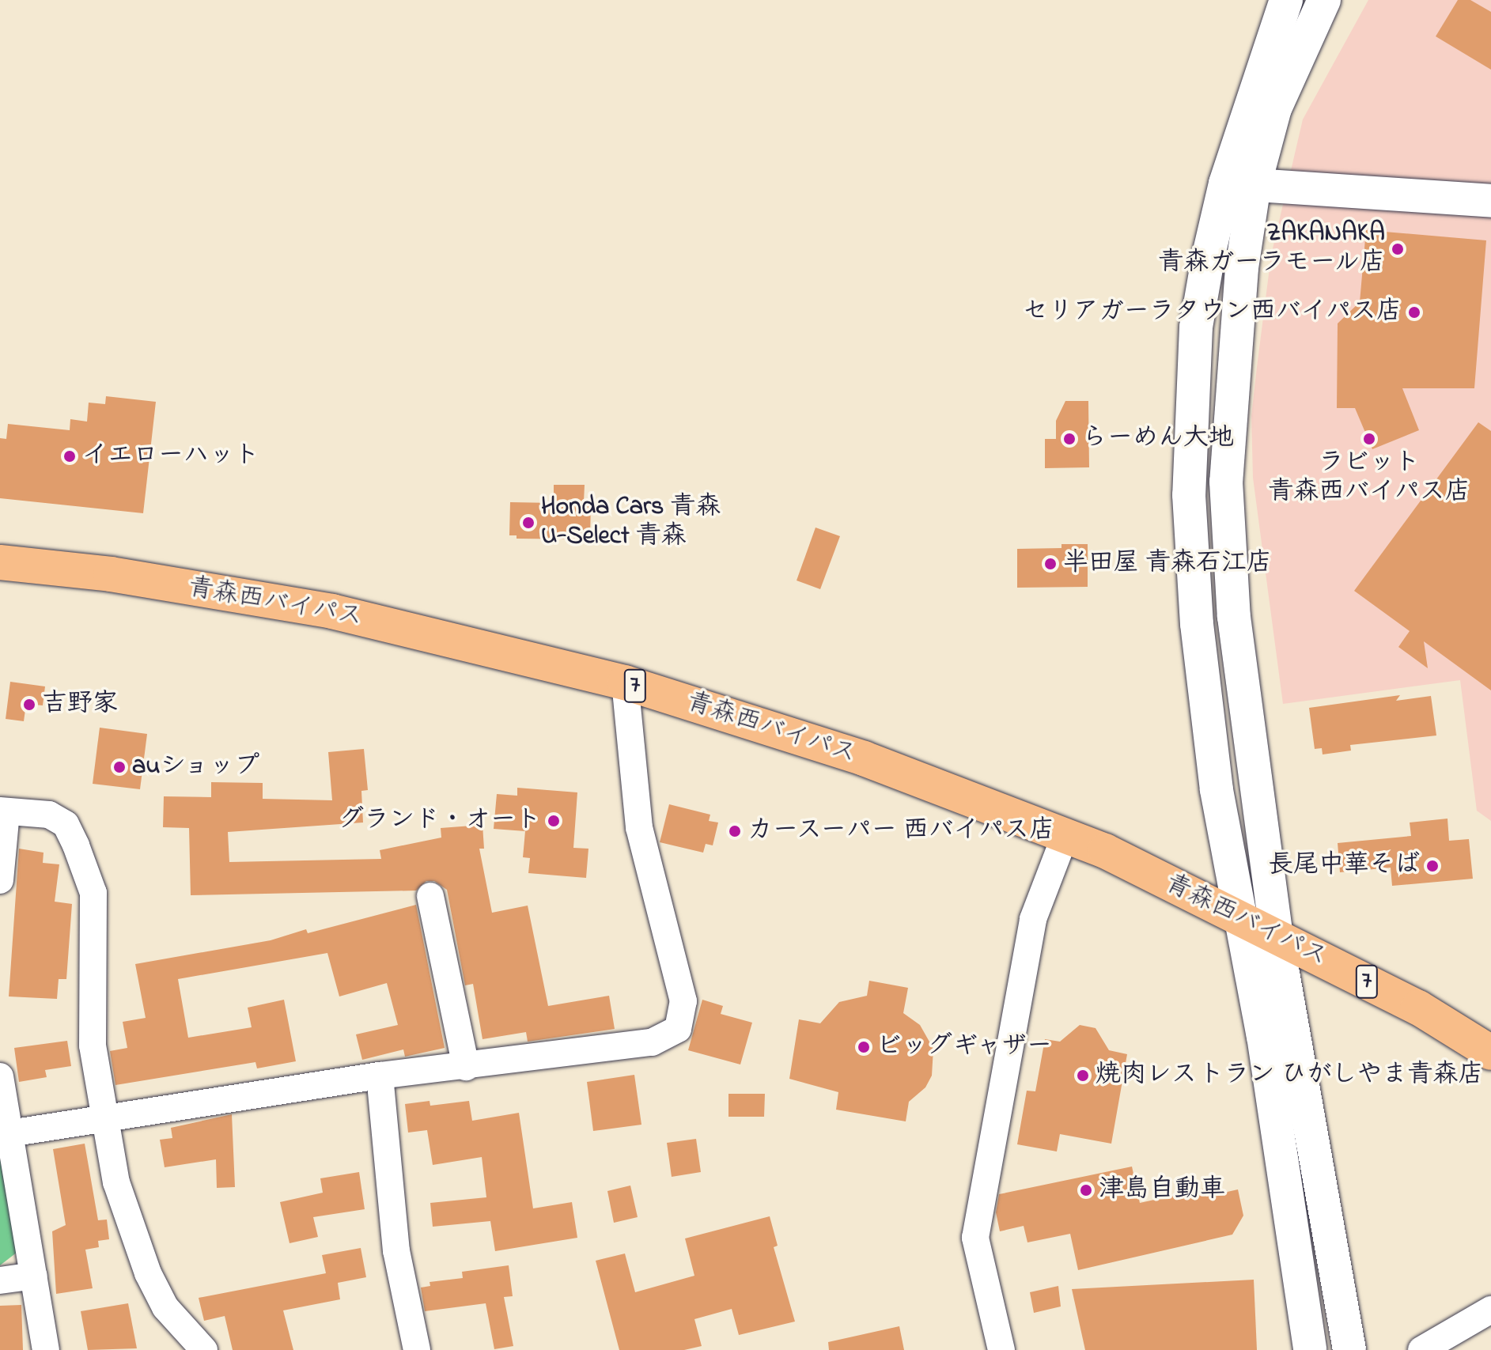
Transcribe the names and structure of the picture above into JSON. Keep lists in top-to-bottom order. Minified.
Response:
{"streets":{"highway":["青森西バイパス","7"]},"places":["ZAKANAKA 青森ガーラモール店","セリアガーラタウン西バイパス店","らーめん大地","ラビット 青森西バイパス店","イエローハット","Honda Cars 青森 U-Select 青森","半田屋 青森石江店","吉野家","auショップ","グランド・オート","カースーパー 西バイパス店","長尾中華そば","ビッグギャザー","焼肉レストラン ひがしやま青森店","津島自動車"]}
